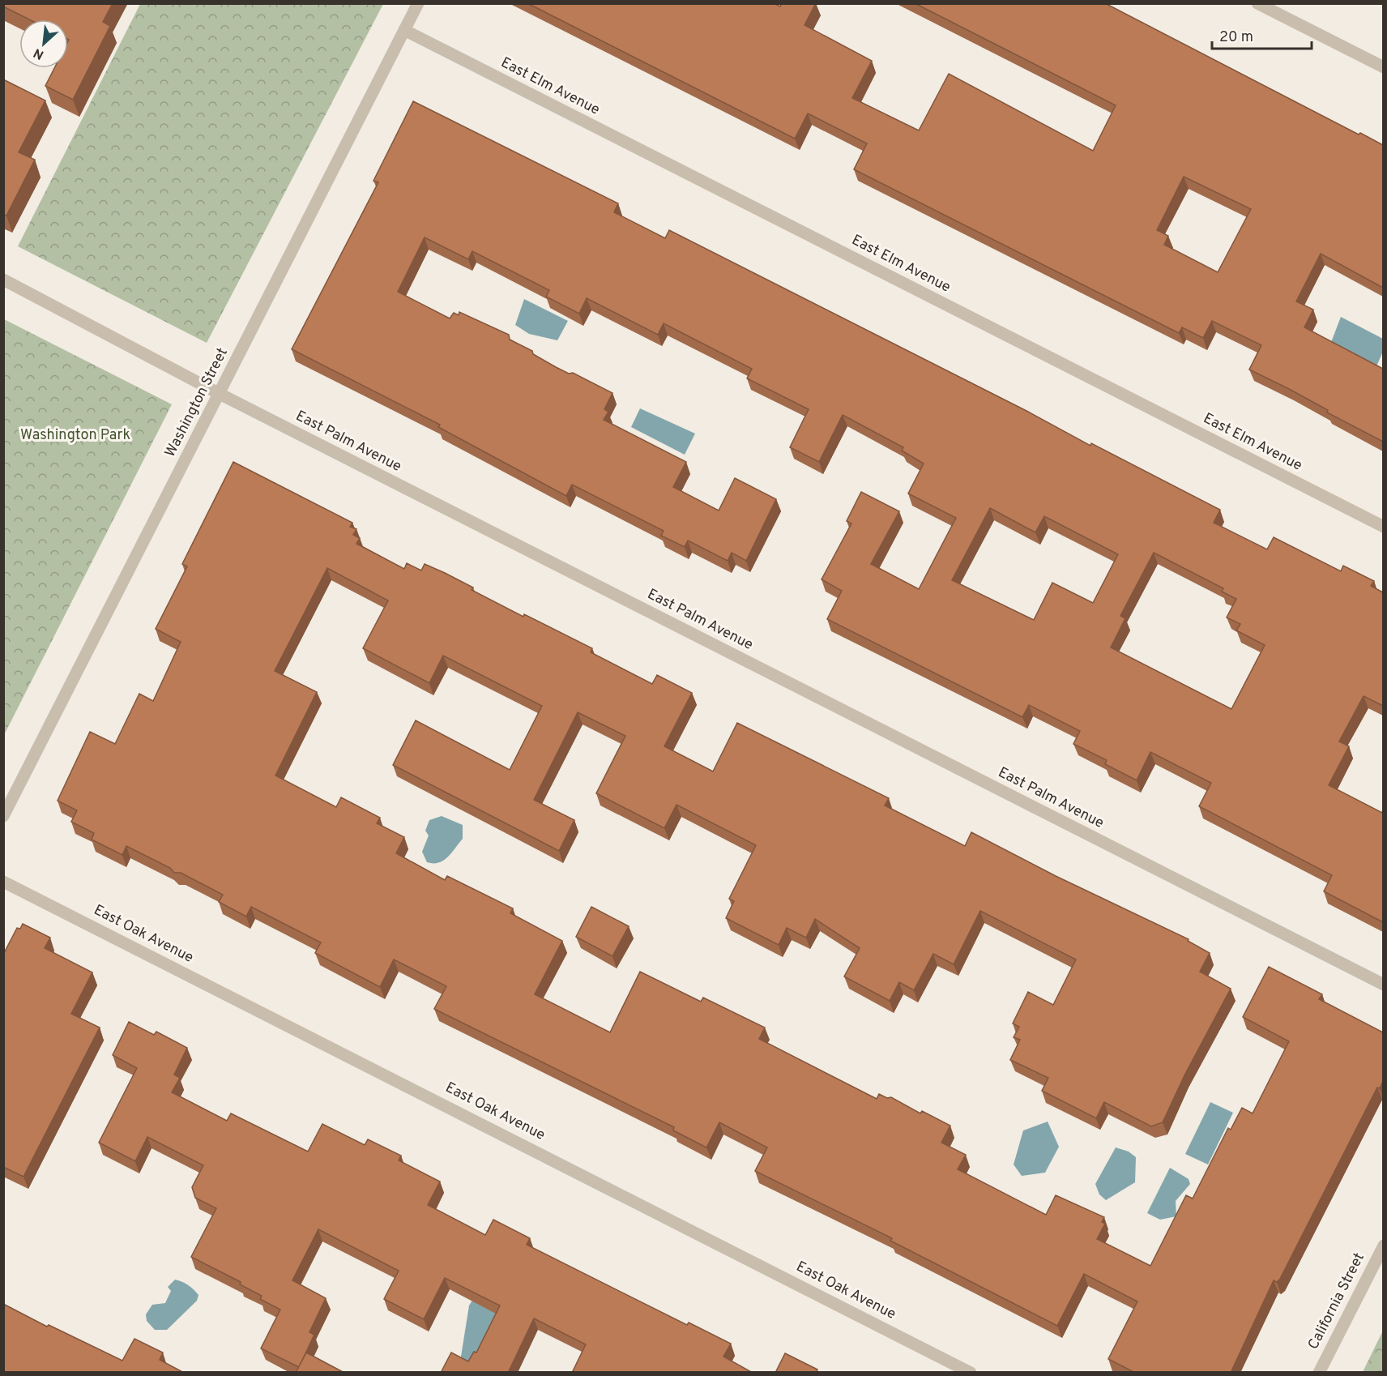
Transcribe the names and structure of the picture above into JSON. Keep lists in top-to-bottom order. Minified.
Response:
{"streets":{"street":["East Elm Avenue","Washington Street","East Palm Avenue","East Oak Avenue","California Street"]},"crossings":[["East Elm Avenue","Washington Street"],["Washington Street","East Palm Avenue"]],"parks":["Washington Park"],"scale_bar":"20 m","north":"bottom left"}
